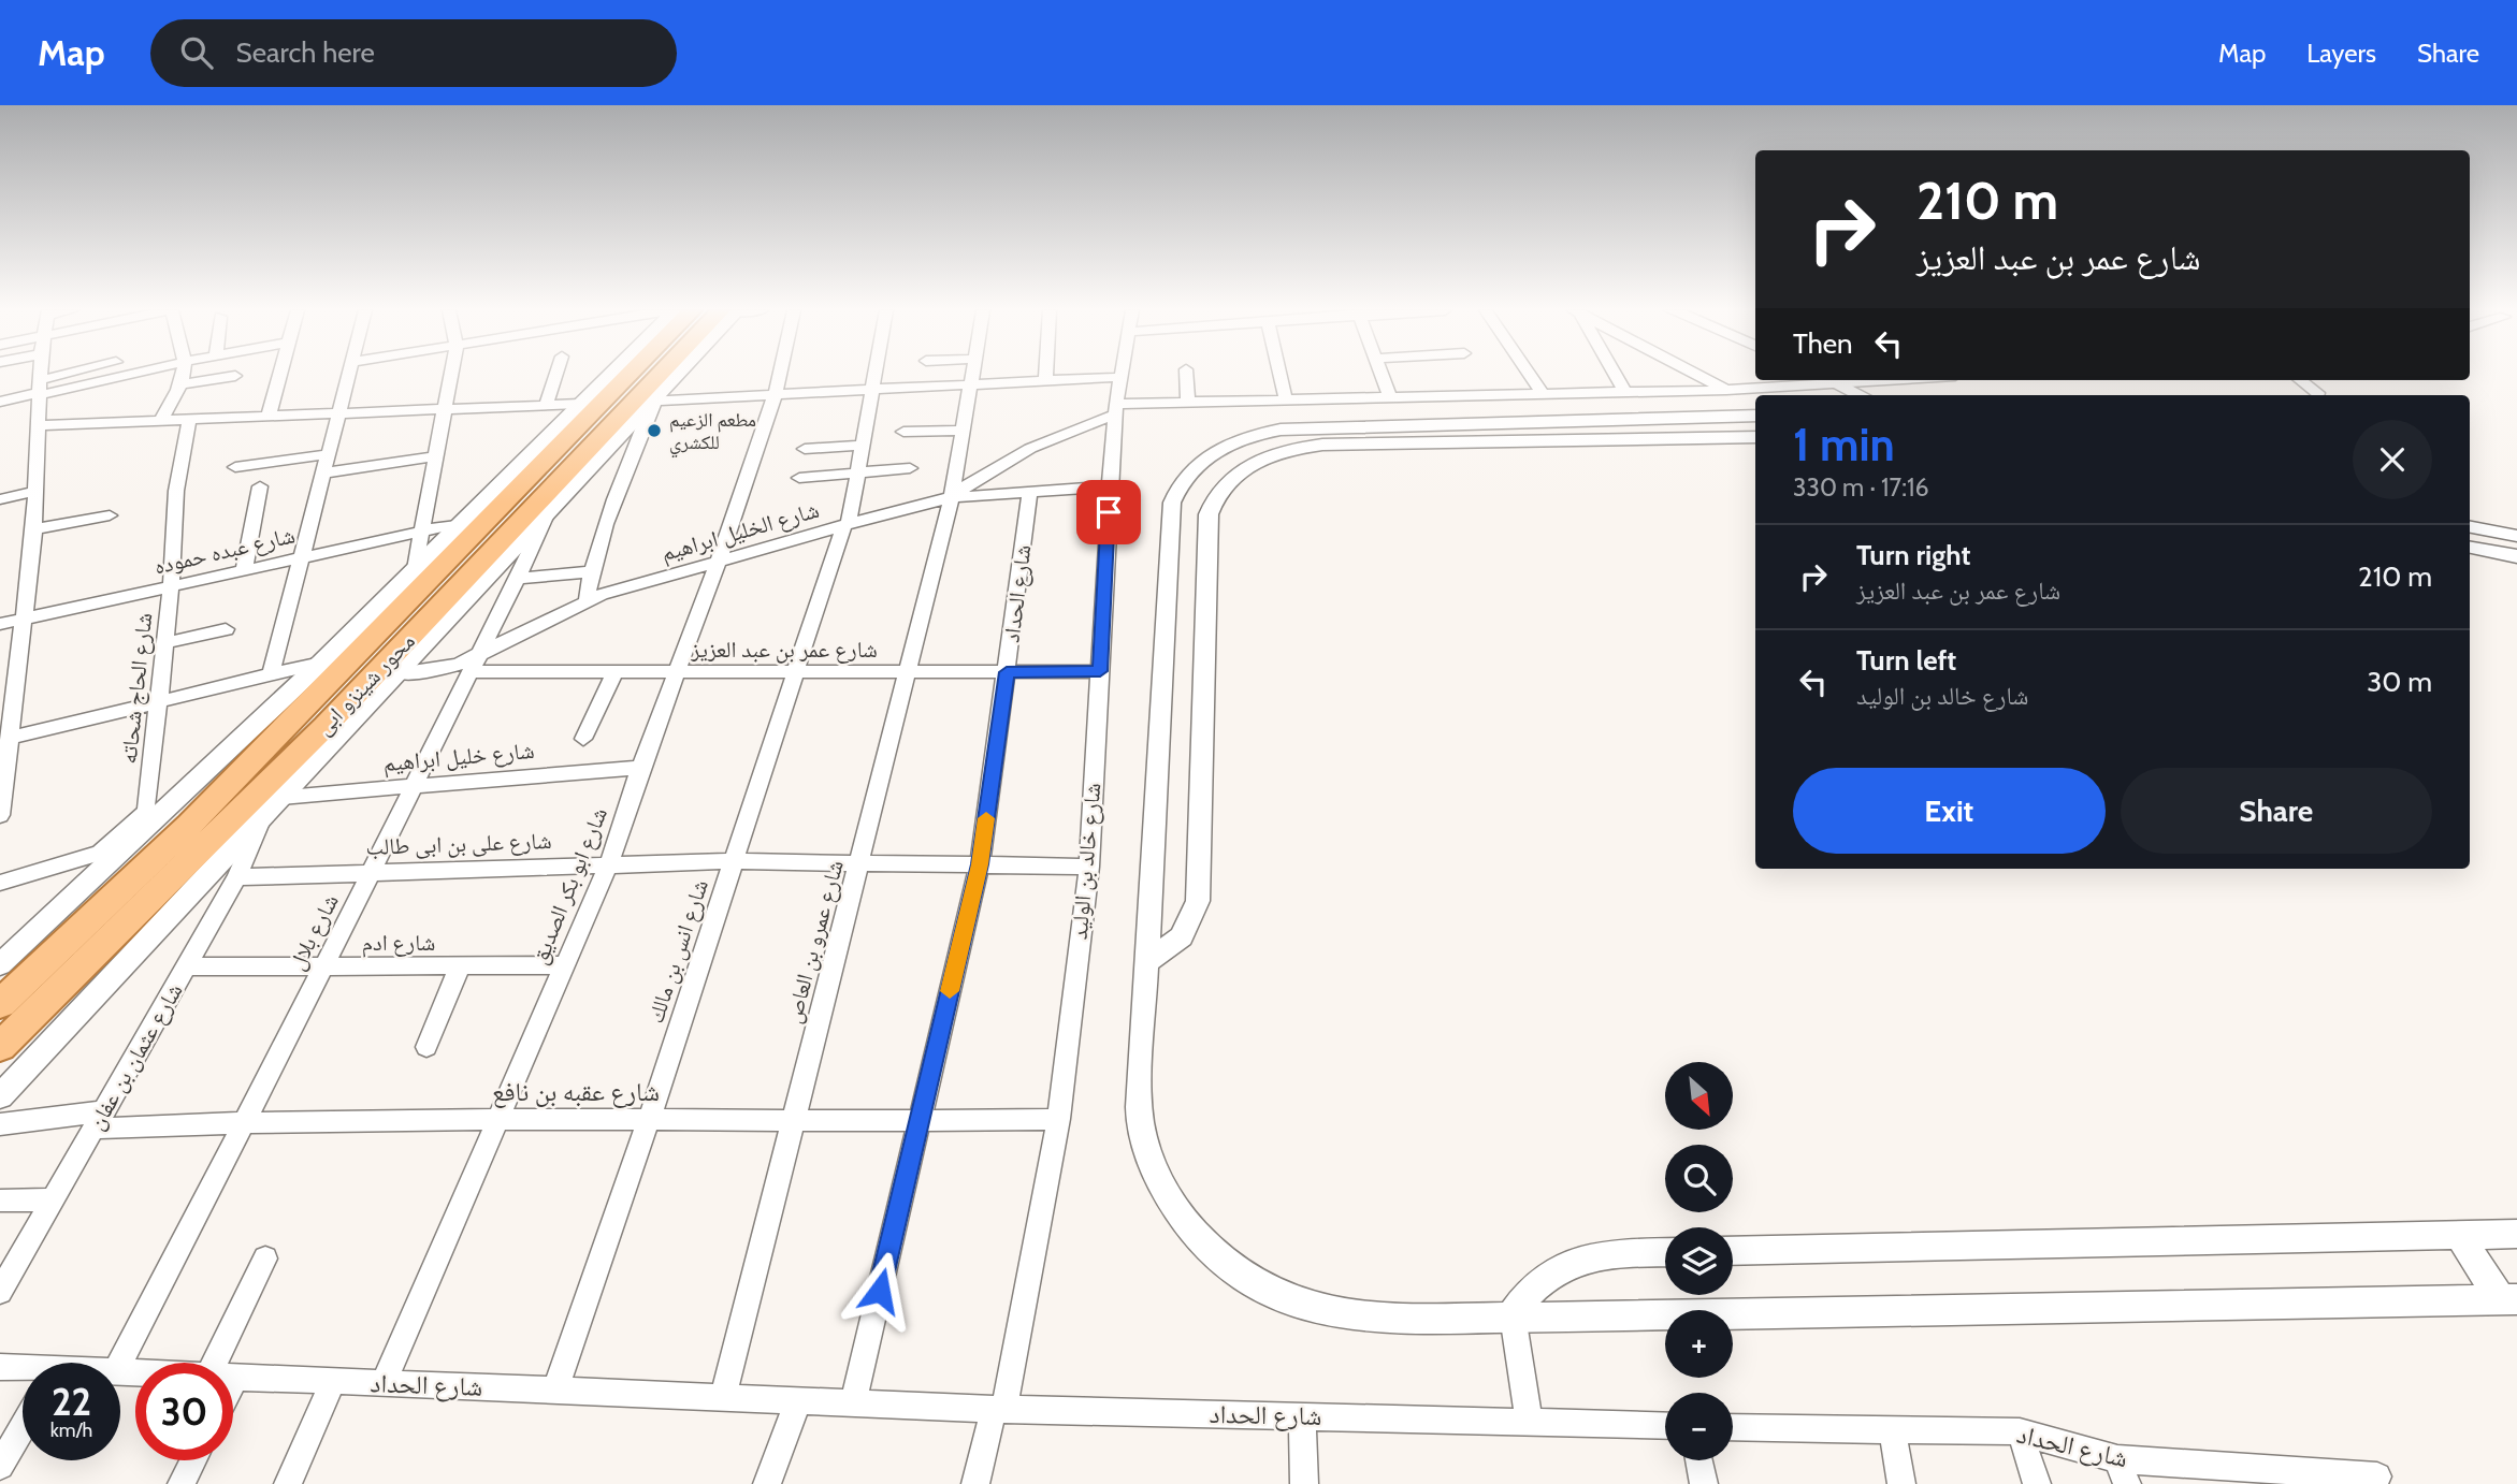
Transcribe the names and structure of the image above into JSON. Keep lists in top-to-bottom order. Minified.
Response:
{"streets":{"main road":["محور شينزو ابى"],"street":["شارع الخليل ابراهيم","شارع عبده حموده","شارع الحداد","شارع عمر بن عبد العزيز","شارع الحاج شحاته","شارع خليل ابراهيم","شارع على بن ابى طالب","شارع خالد بن الوليد","شارع ابو بكر الصديق","شارع بلال","شارع عمرو بن العاص","شارع ادم","شارع انس بن مالك","شارع عثمان بن عفان","شارع عقبه بن نافع"]},"crossings":[["شارع الخليل ابراهيم","شارع الحداد"],["شارع الخليل ابراهيم","شارع عمر بن عبد العزيز"],["شارع الخليل ابراهيم","شارع خالد بن الوليد"],["شارع الخليل ابراهيم","شارع ابو بكر الصديق"],["شارع الخليل ابراهيم","شارع بلال"],["شارع الخليل ابراهيم","شارع عمرو بن العاص"],["شارع الخليل ابراهيم","شارع انس بن مالك"],["شارع عبده حموده","شارع الحاج شحاته"],["شارع الحداد","شارع عمر بن عبد العزيز"],["شارع الحداد","شارع على بن ابى طالب"],["شارع الحداد","شارع خالد بن الوليد"],["شارع الحداد","شارع ابو بكر الصديق"],["شارع الحداد","شارع عمرو بن العاص"],["شارع الحداد","شارع انس بن مالك"],["شارع الحداد","شارع عقبه بن نافع"],["شارع عمر بن عبد العزيز","شارع خالد بن الوليد"],["شارع عمر بن عبد العزيز","شارع ابو بكر الصديق"],["شارع عمر بن عبد العزيز","شارع بلال"],["شارع عمر بن عبد العزيز","شارع عمرو بن العاص"],["شارع عمر بن عبد العزيز","شارع انس بن مالك"],["شارع خليل ابراهيم","شارع ابو بكر الصديق"],["شارع خليل ابراهيم","شارع بلال"],["شارع على بن ابى طالب","شارع خالد بن الوليد"],["شارع على بن ابى طالب","شارع ابو بكر الصديق"],["شارع على بن ابى طالب","شارع بلال"],["شارع على بن ابى طالب","شارع عمرو بن العاص"],["شارع على بن ابى طالب","شارع انس بن مالك"],["شارع على بن ابى طالب","شارع عثمان بن عفان"],["شارع خالد بن الوليد","شارع عقبه بن نافع"],["شارع ابو بكر الصديق","شارع ادم"],["شارع ابو بكر الصديق","شارع عقبه بن نافع"],["شارع بلال","شارع ادم"],["شارع بلال","شارع عقبه بن نافع"],["شارع عمرو بن العاص","شارع عقبه بن نافع"],["شارع ادم","شارع عثمان بن عفان"],["شارع انس بن مالك","شارع عقبه بن نافع"],["شارع عثمان بن عفان","شارع عقبه بن نافع"]],"places":["مطعم الزعيم للكشري"],"north":"bottom right","page":{"header":"Map","search":"Search here","nav":["Map","Layers","Share"],"turn":["210 m","شارع عمر بن عبد العزيز"],"then":"Then","heading":["1 min","330 m · 17:16"],"list":[{"name":"Turn right","note":"شارع عمر بن عبد العزيز","value":"210 m"},{"name":"Turn left","note":"شارع خالد بن الوليد","value":"30 m"}],"buttons":["Exit","Share"],"map_buttons":["+","−"],"speed":"22 km/h","limit":"30"}}
